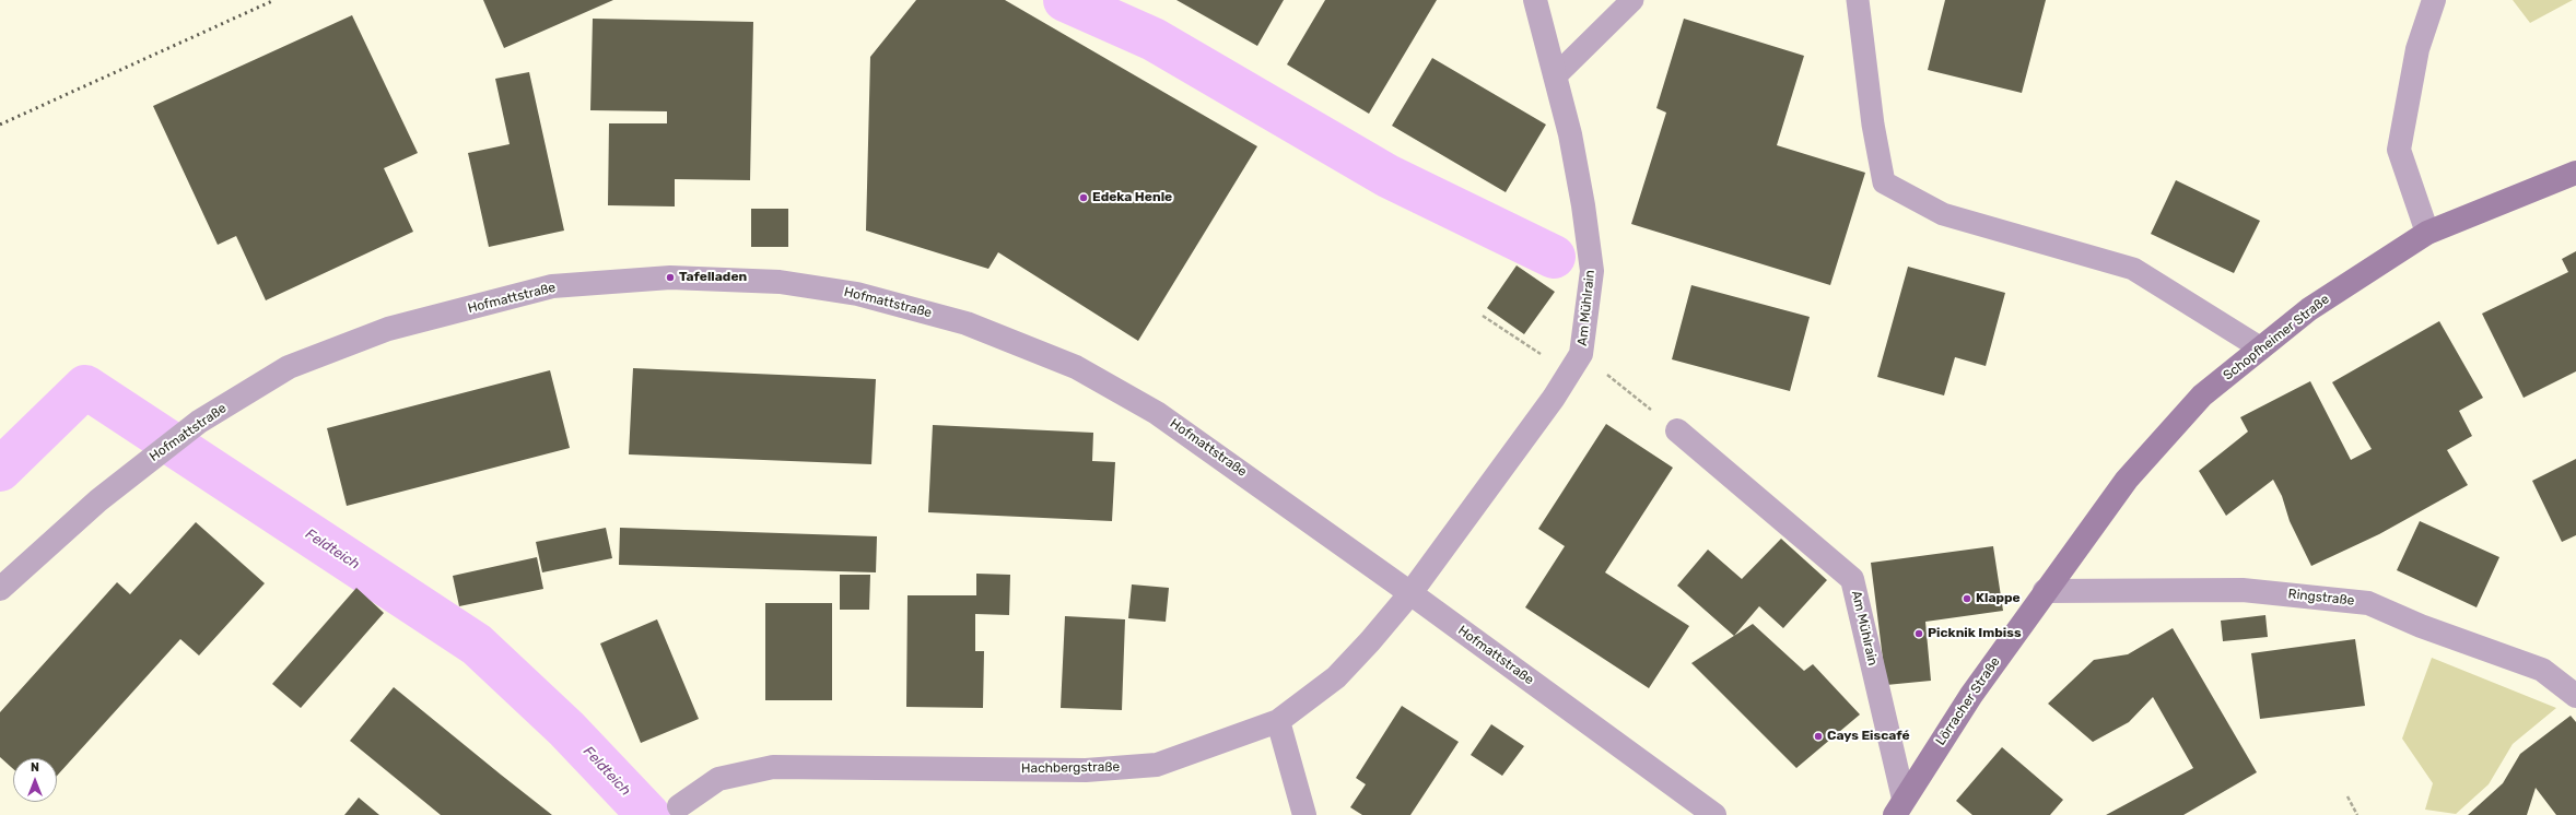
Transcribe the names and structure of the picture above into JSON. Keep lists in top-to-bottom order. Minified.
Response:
{"streets":{"main road":["Schopfheimer Straße","Lörracher Straße"],"street":["Hofmattstraße","Am Mühlrain","Ringstraße","Hachbergstraße"]},"crossings":[["Hofmattstraße","Am Mühlrain"],["Hofmattstraße","Hachbergstraße"],["Am Mühlrain","Lörracher Straße"],["Am Mühlrain","Hachbergstraße"],["Schopfheimer Straße","Ringstraße"],["Schopfheimer Straße","Lörracher Straße"],["Ringstraße","Lörracher Straße"]],"water":["Feldteich"],"places":["Edeka Henle","Tafelladen","Klappe","Picknik Imbiss","Cays Eiscafé"],"north":"top"}
